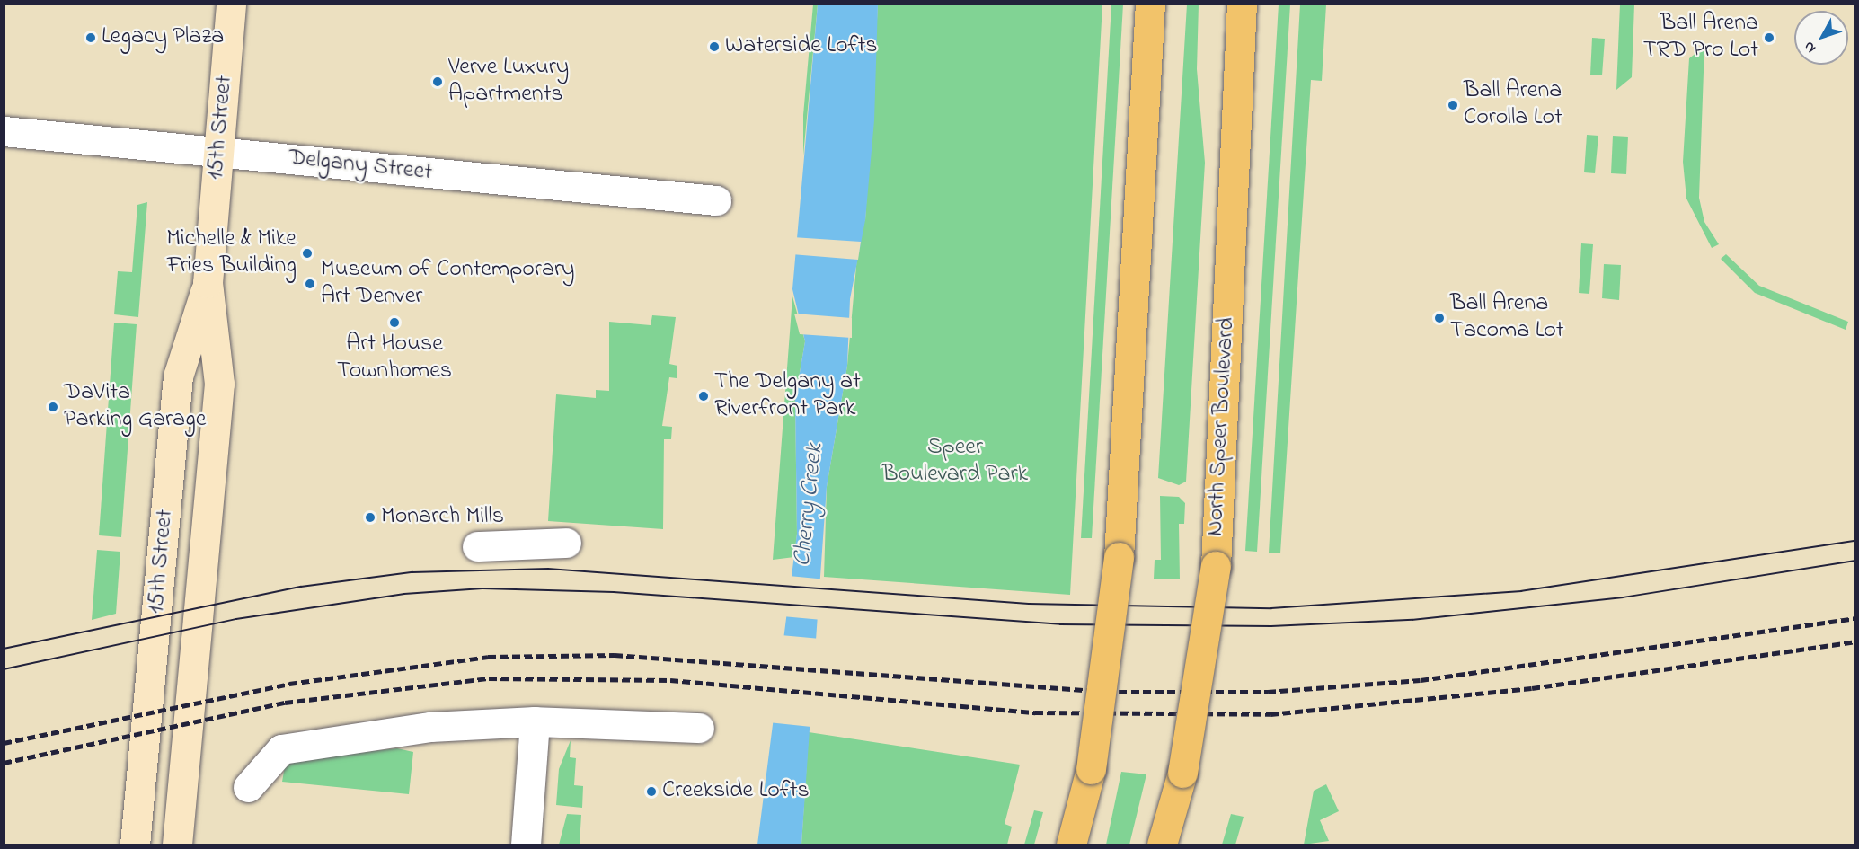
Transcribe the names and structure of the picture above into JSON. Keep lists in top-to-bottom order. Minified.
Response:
{"streets":{"main road":["15th Street","North Speer Boulevard"],"street":["Delgany Street"]},"crossings":[["15th Street","Delgany Street"]],"water":["Cherry Creek"],"parks":["Speer Boulevard Park"],"places":["Legacy Plaza","Ball Arena TRD Pro Lot","Waterside Lofts","Verve Luxury Apartments","Ball Arena Corolla Lot","Michelle & Mike Fries Building","Museum of Contemporary Art Denver","Ball Arena Tacoma Lot","Art House Townhomes","The Delgany at Riverfront Park","DaVita Parking Garage","Monarch Mills","Creekside Lofts"],"north":"bottom left"}
